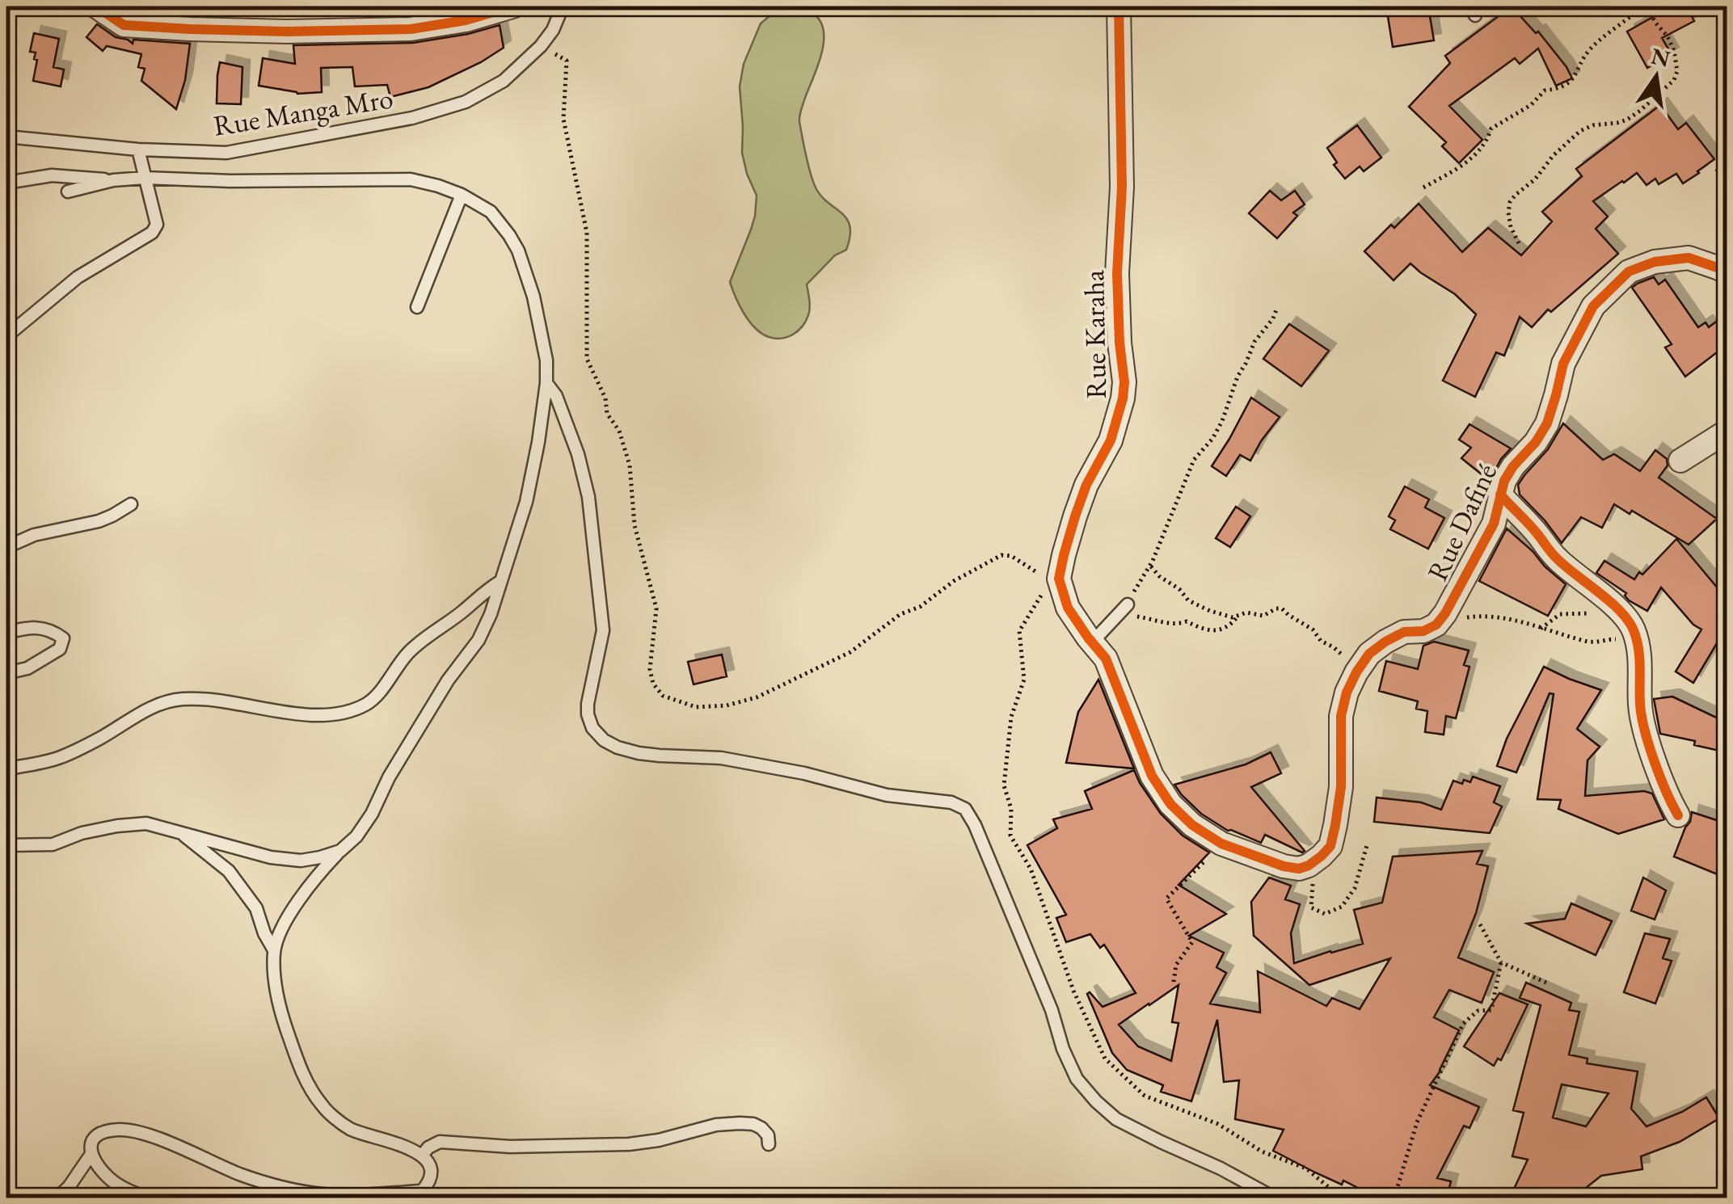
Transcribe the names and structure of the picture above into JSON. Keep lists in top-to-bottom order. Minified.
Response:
{"streets":{"street":["Rue Karaha","Rue Dafiné"],"lane":["Rue Manga Mro"]},"north":"top"}
